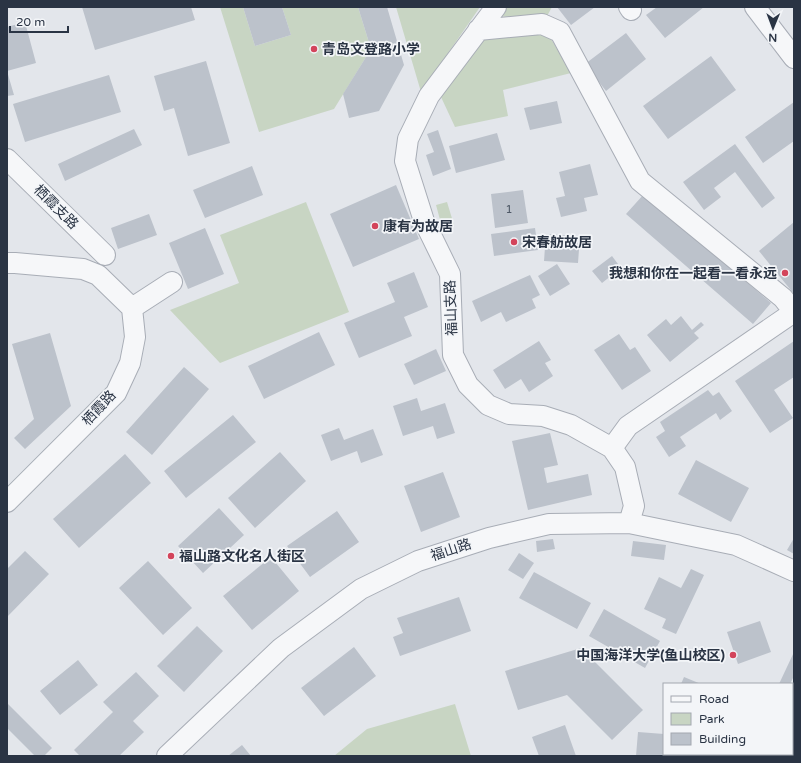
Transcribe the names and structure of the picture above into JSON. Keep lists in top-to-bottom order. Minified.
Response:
{"streets":{"street":["栖霞支路","福山支路","栖霞路","福山路"]},"crossings":[["福山支路","福山路"]],"places":["青岛文登路小学","康有为故居","宋春舫故居","我想和你在一起看一看永远","福山路文化名人街区","中国海洋大学(鱼山校区)"],"house_numbers":["1"],"legend":["Road","Park","Building"],"scale_bar":"20 m","north":"bottom"}
